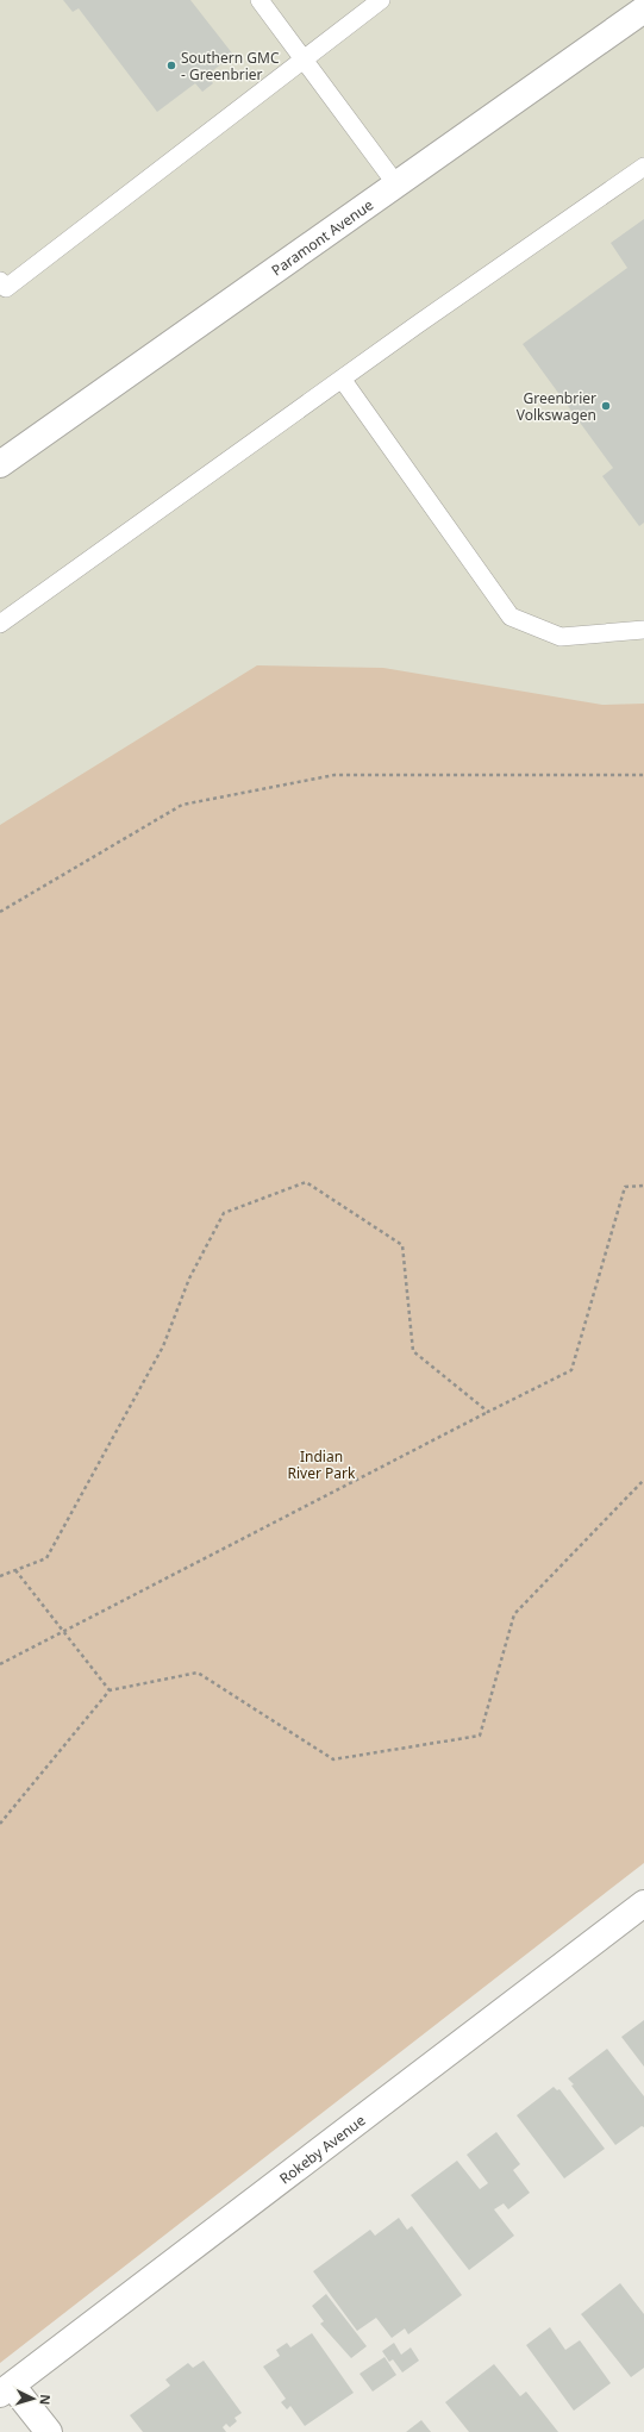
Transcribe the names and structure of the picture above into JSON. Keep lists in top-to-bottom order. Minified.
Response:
{"streets":{"street":["Paramont Avenue","Rokeby Avenue"]},"parks":["Indian River Park"],"places":["Southern GMC - Greenbrier","Greenbrier Volkswagen"],"north":"right"}
